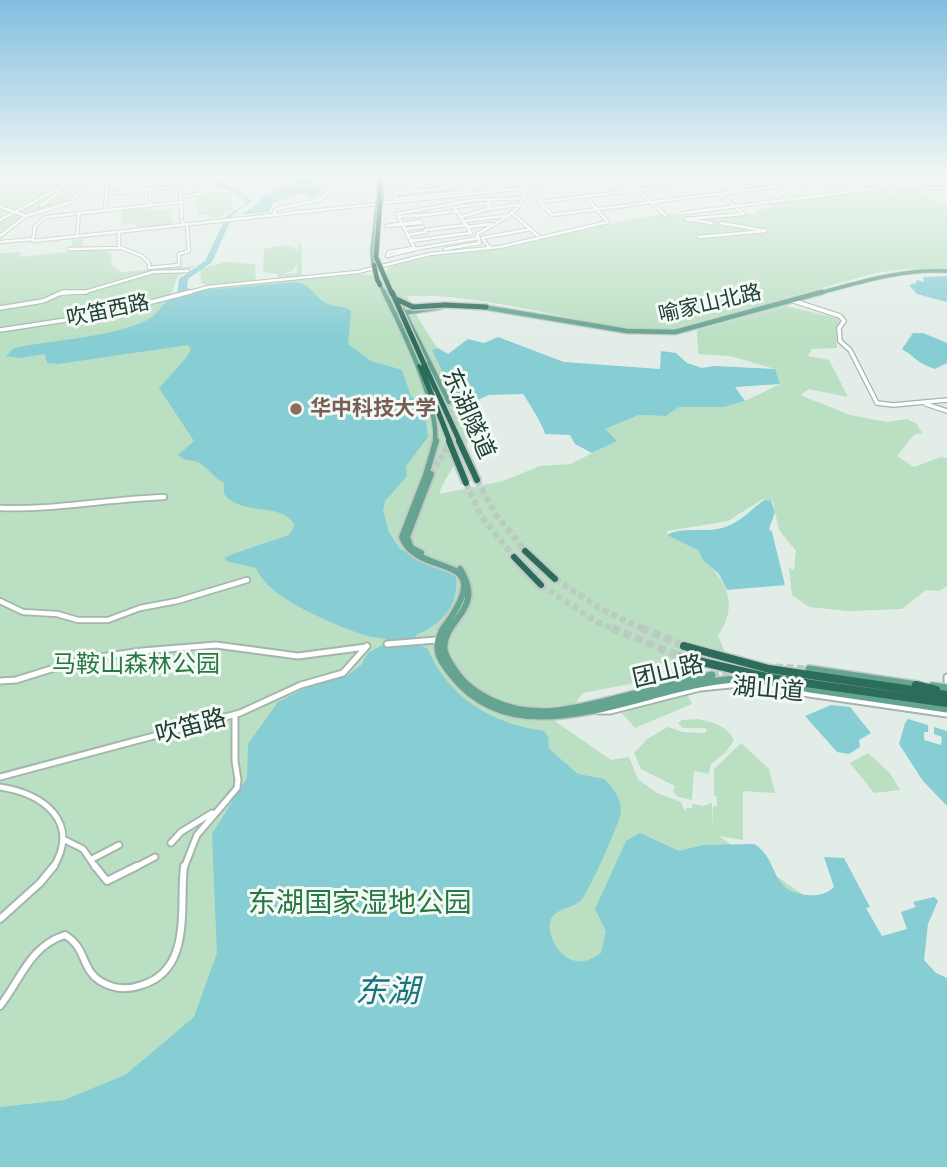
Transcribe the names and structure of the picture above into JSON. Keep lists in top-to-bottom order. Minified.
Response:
{"streets":{"highway":["东湖隧道","团山路"],"main road":["喻家山北路"],"street":["吹笛西路","湖山道","吹笛路"]},"crossings":[["团山路","湖山道"]],"water":["东湖"],"parks":["马鞍山森林公园","东湖国家湿地公园"],"places":["华中科技大学"]}
